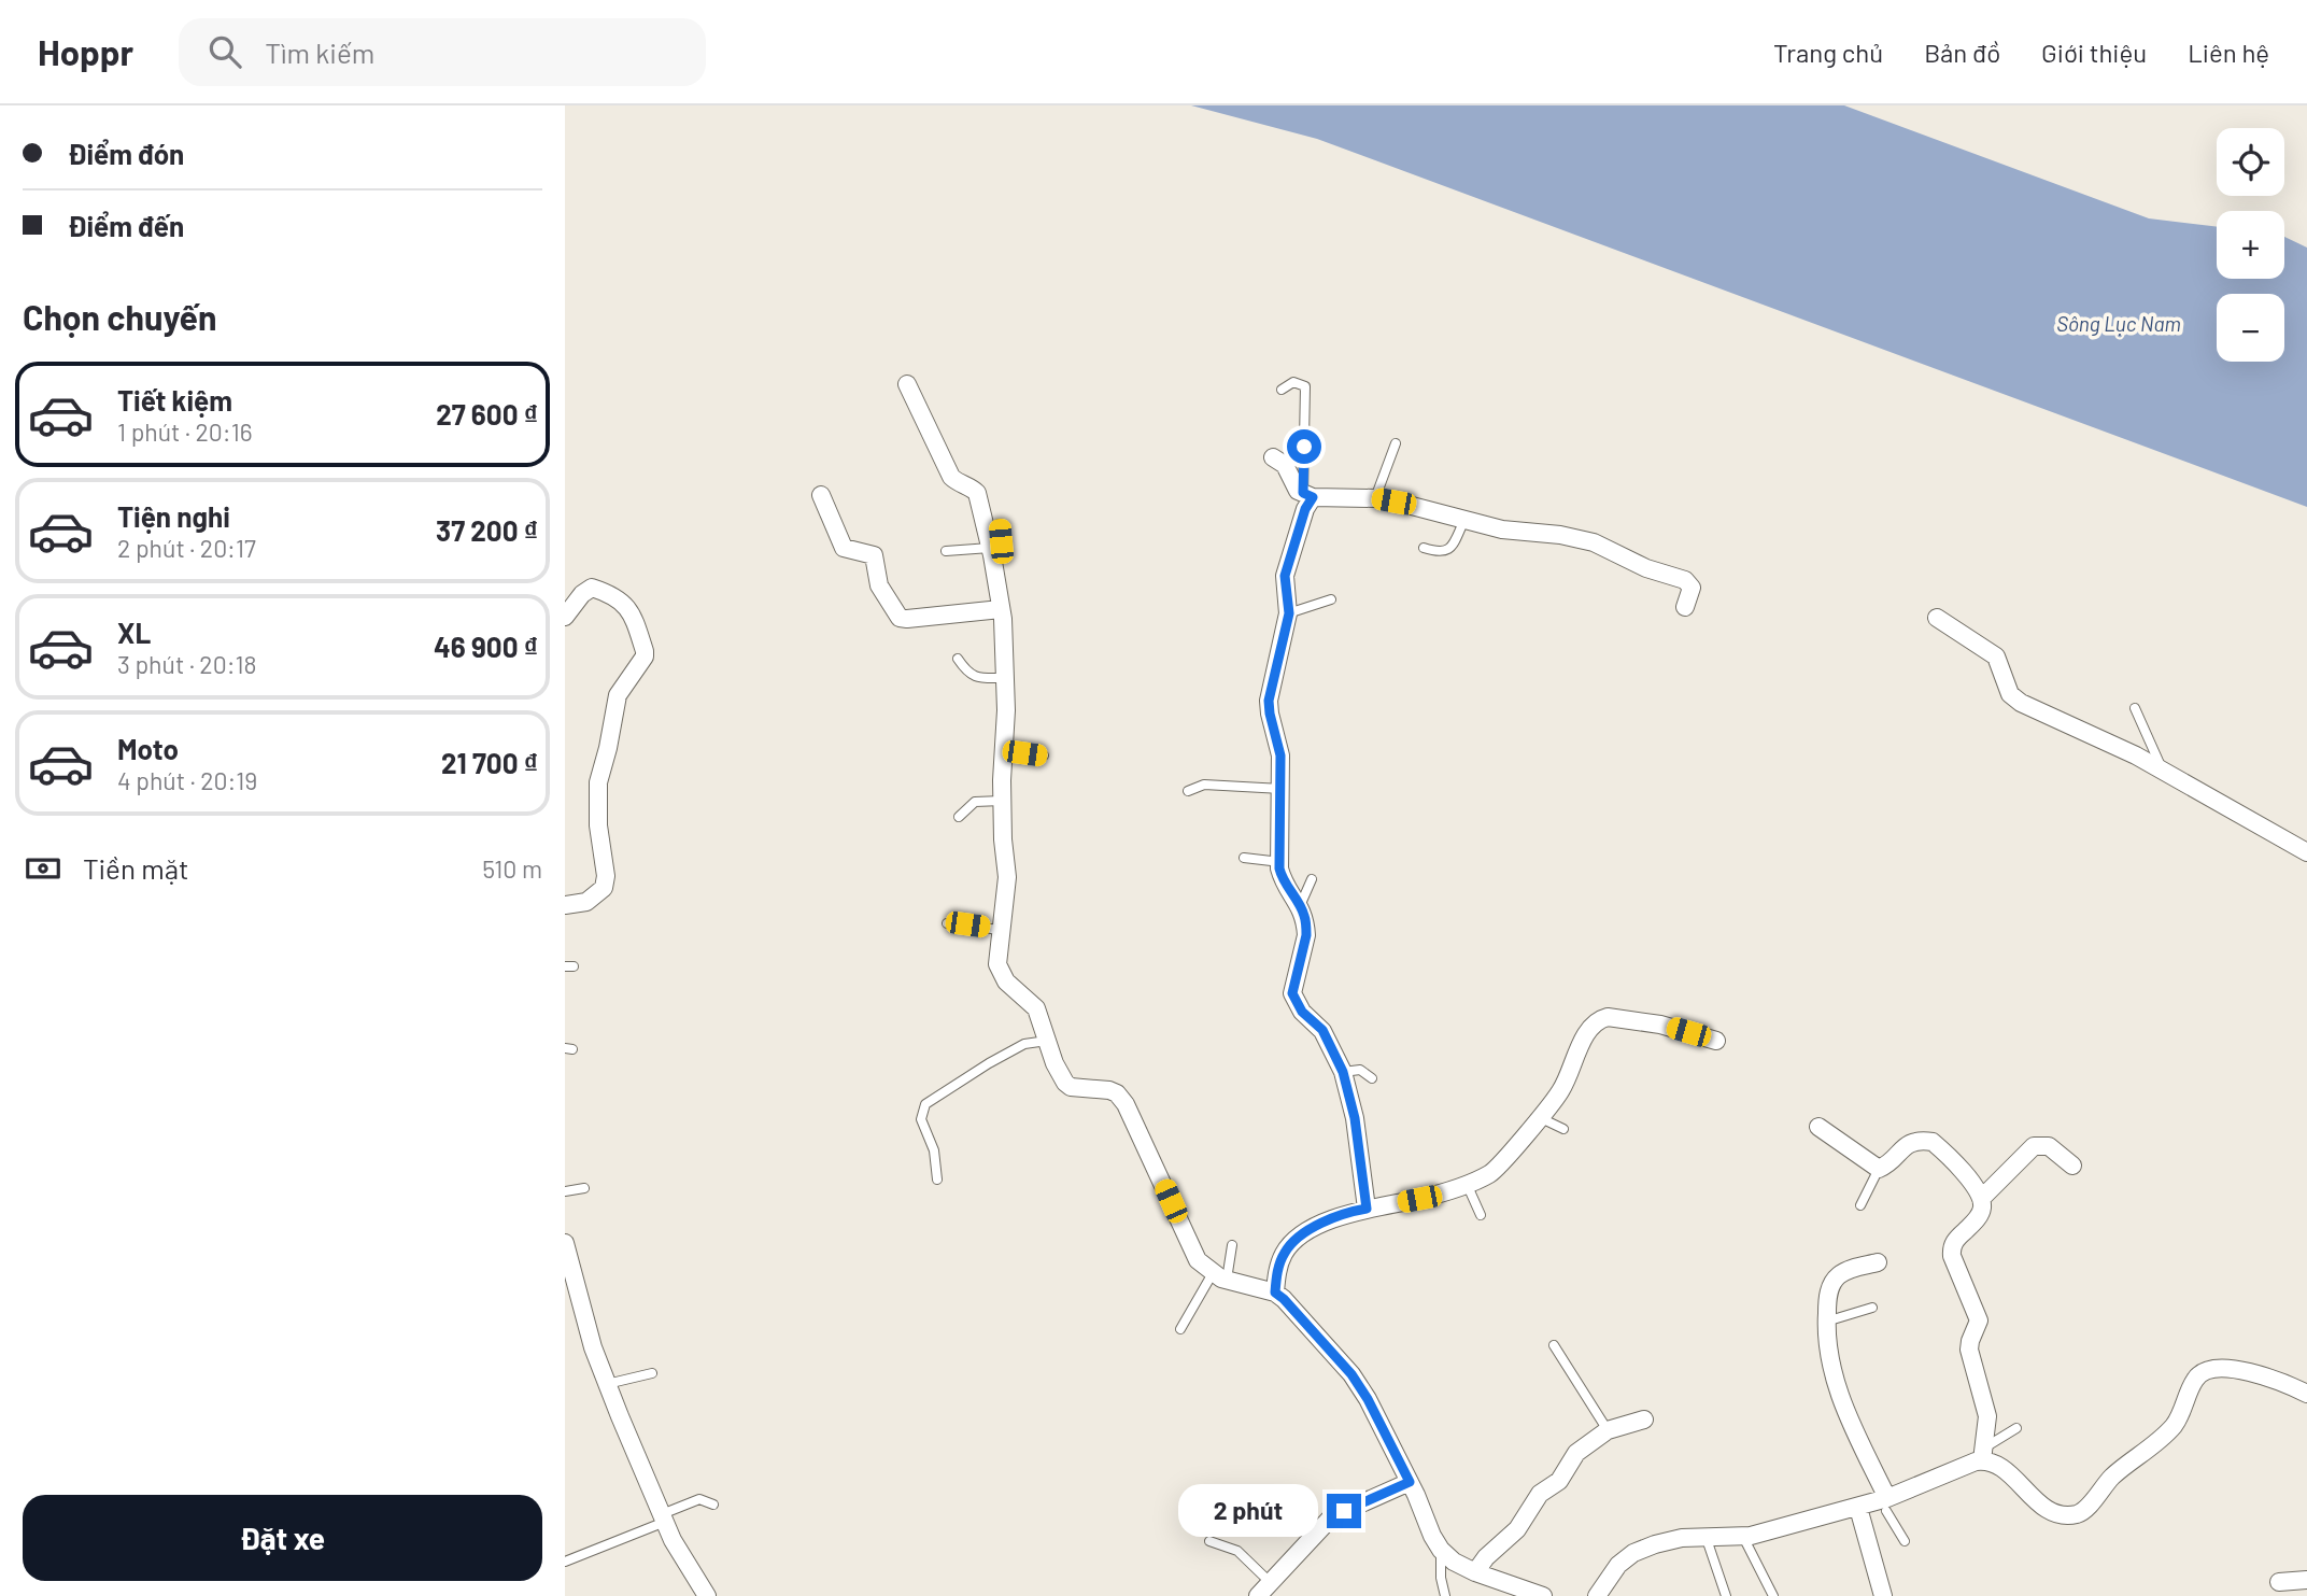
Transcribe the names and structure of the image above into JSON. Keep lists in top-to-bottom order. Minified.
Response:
{"water":["Sông Lục Nam"],"page":{"header":"Hoppr","search":"Tìm kiếm","nav":["Trang chủ","Bản đồ","Giới thiệu","Liên hệ"],"banner":["Điểm đón","Điểm đến"],"map_buttons":["+","−"],"heading":"Chọn chuyến","list":[{"name":"Tiết kiệm","note":"1 phút · 20:16","value":"27 600 ₫"},{"name":"Tiện nghi","note":"2 phút · 20:17","value":"37 200 ₫"},{"name":"XL","note":"3 phút · 20:18","value":"46 900 ₫"},{"name":"Moto","note":"4 phút · 20:19","value":"21 700 ₫"}],"pay":["Tiền mặt","510 m"],"buttons":"Đặt xe","bubble":"2 phút"}}
